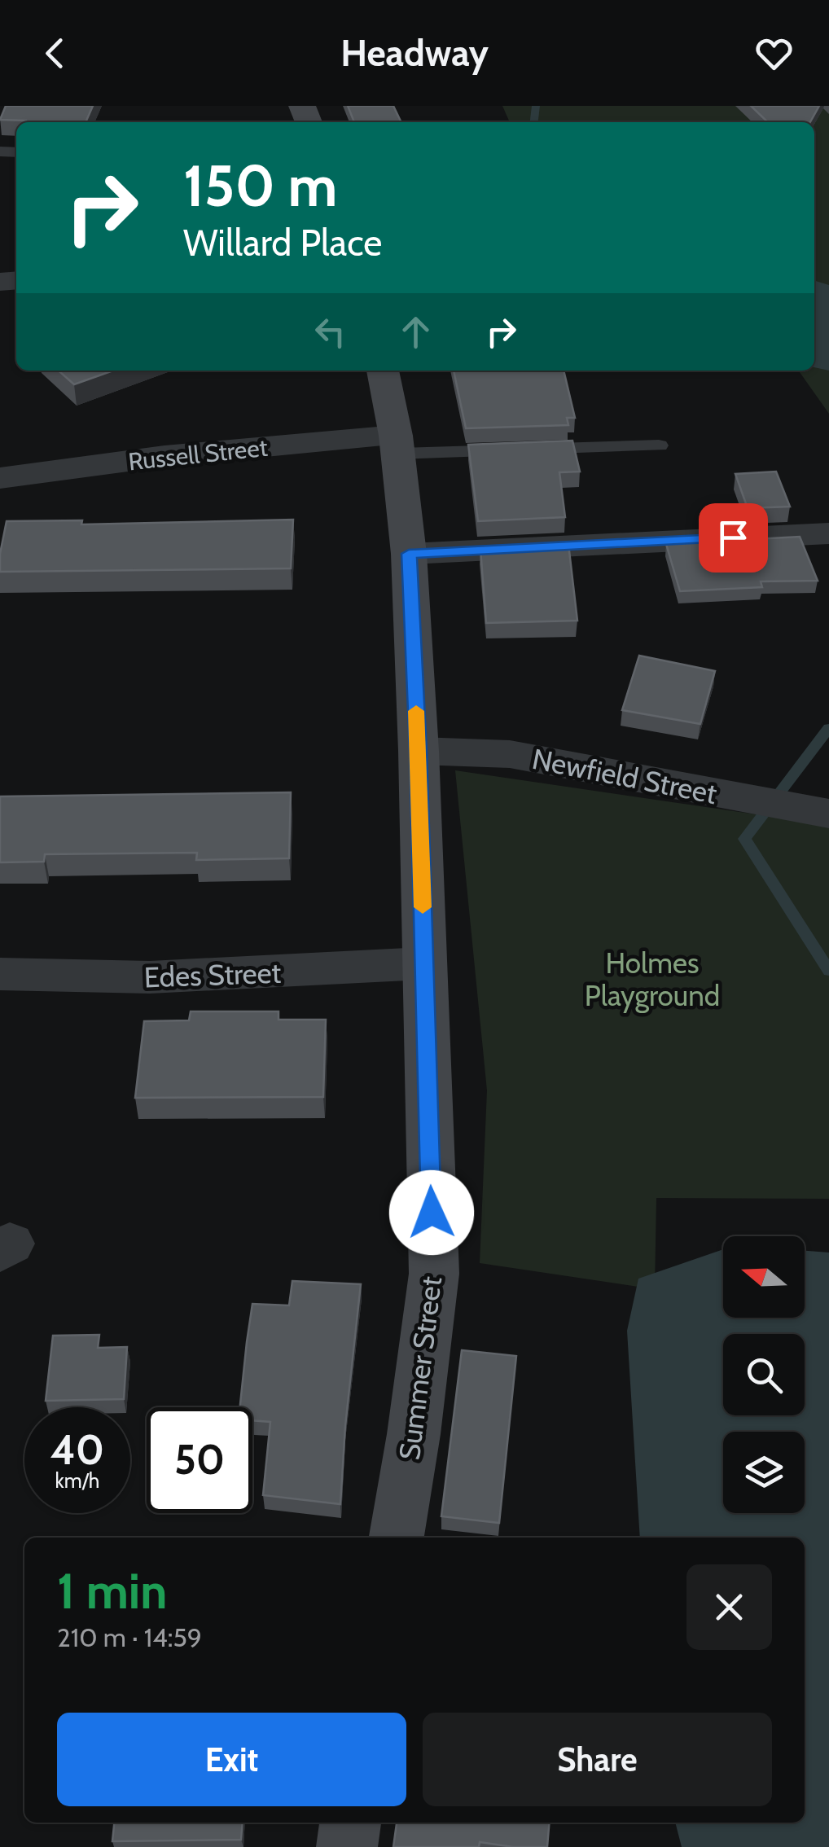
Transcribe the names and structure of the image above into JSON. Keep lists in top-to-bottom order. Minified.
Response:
{"streets":{"main road":["Summer Street"],"street":["Russell Street","Newfield Street","Edes Street"]},"crossings":[["Russell Street","Summer Street"],["Newfield Street","Summer Street"],["Edes Street","Summer Street"]],"parks":["Holmes Playground"],"north":"left","page":{"header":"Headway","turn":["150 m","Willard Place"],"speed":"40 km/h","limit":"50","heading":["1 min","210 m · 14:59"],"buttons":["Exit","Share"]}}
